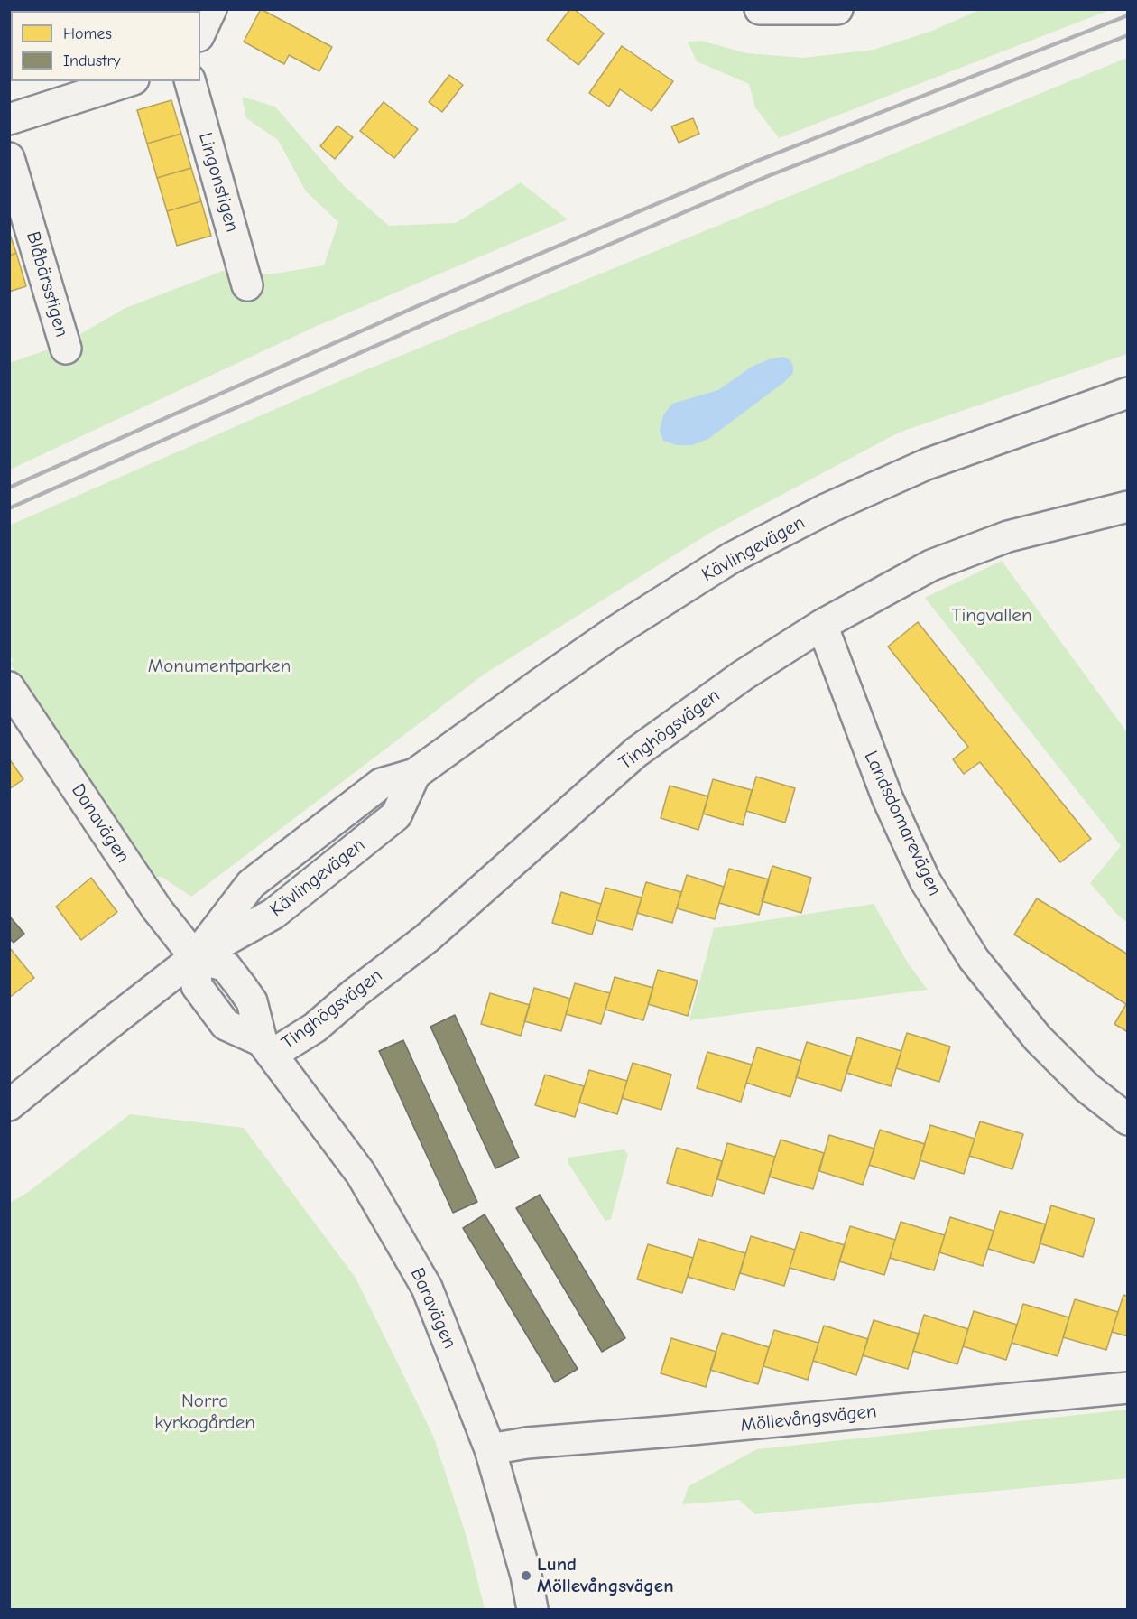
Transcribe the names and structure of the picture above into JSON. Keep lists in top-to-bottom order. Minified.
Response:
{"streets":{"street":["Lingonstigen","Blåbärsstigen","Kävlingevägen","Tinghögsvägen","Danavägen","Landsdomarevägen","Baravägen","Möllevångsvägen"]},"crossings":[["Kävlingevägen","Danavägen"],["Kävlingevägen","Baravägen"],["Tinghögsvägen","Landsdomarevägen"],["Tinghögsvägen","Baravägen"],["Danavägen","Baravägen"],["Baravägen","Möllevångsvägen"]],"parks":["Tingvallen","Monumentparken","Norra kyrkogården"],"places":["Lund Möllevångsvägen"],"legend":["Homes","Industry"]}
